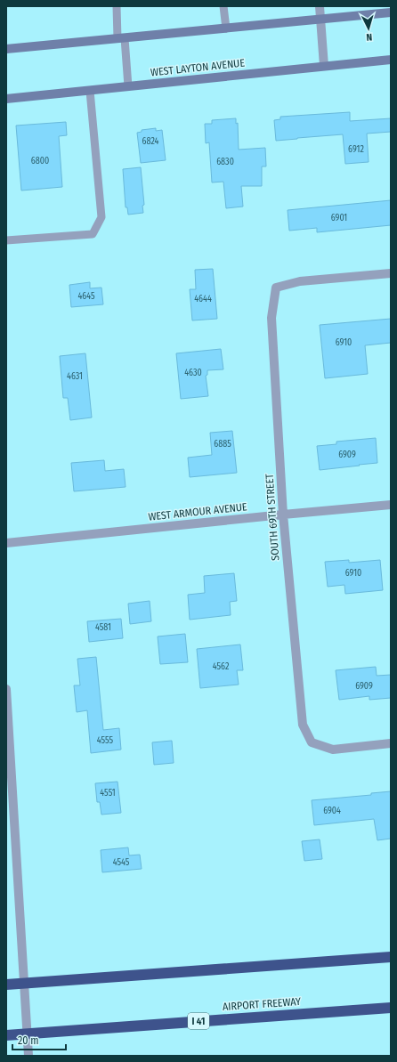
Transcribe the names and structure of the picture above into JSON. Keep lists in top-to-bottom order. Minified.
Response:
{"streets":{"highway":["AIRPORT FREEWAY","I 41"],"main road":["WEST LAYTON AVENUE"],"street":["WEST ARMOUR AVENUE","SOUTH 69TH STREET"]},"crossings":[["WEST ARMOUR AVENUE","SOUTH 69TH STREET"]],"house_numbers":["6824","6912","6800","6830","6901","4645","4644","6910","4630","4631","6885","6909","6910","4581","4562","6909","4555","4551","6904","4545"],"scale_bar":"20 m","north":"bottom"}
